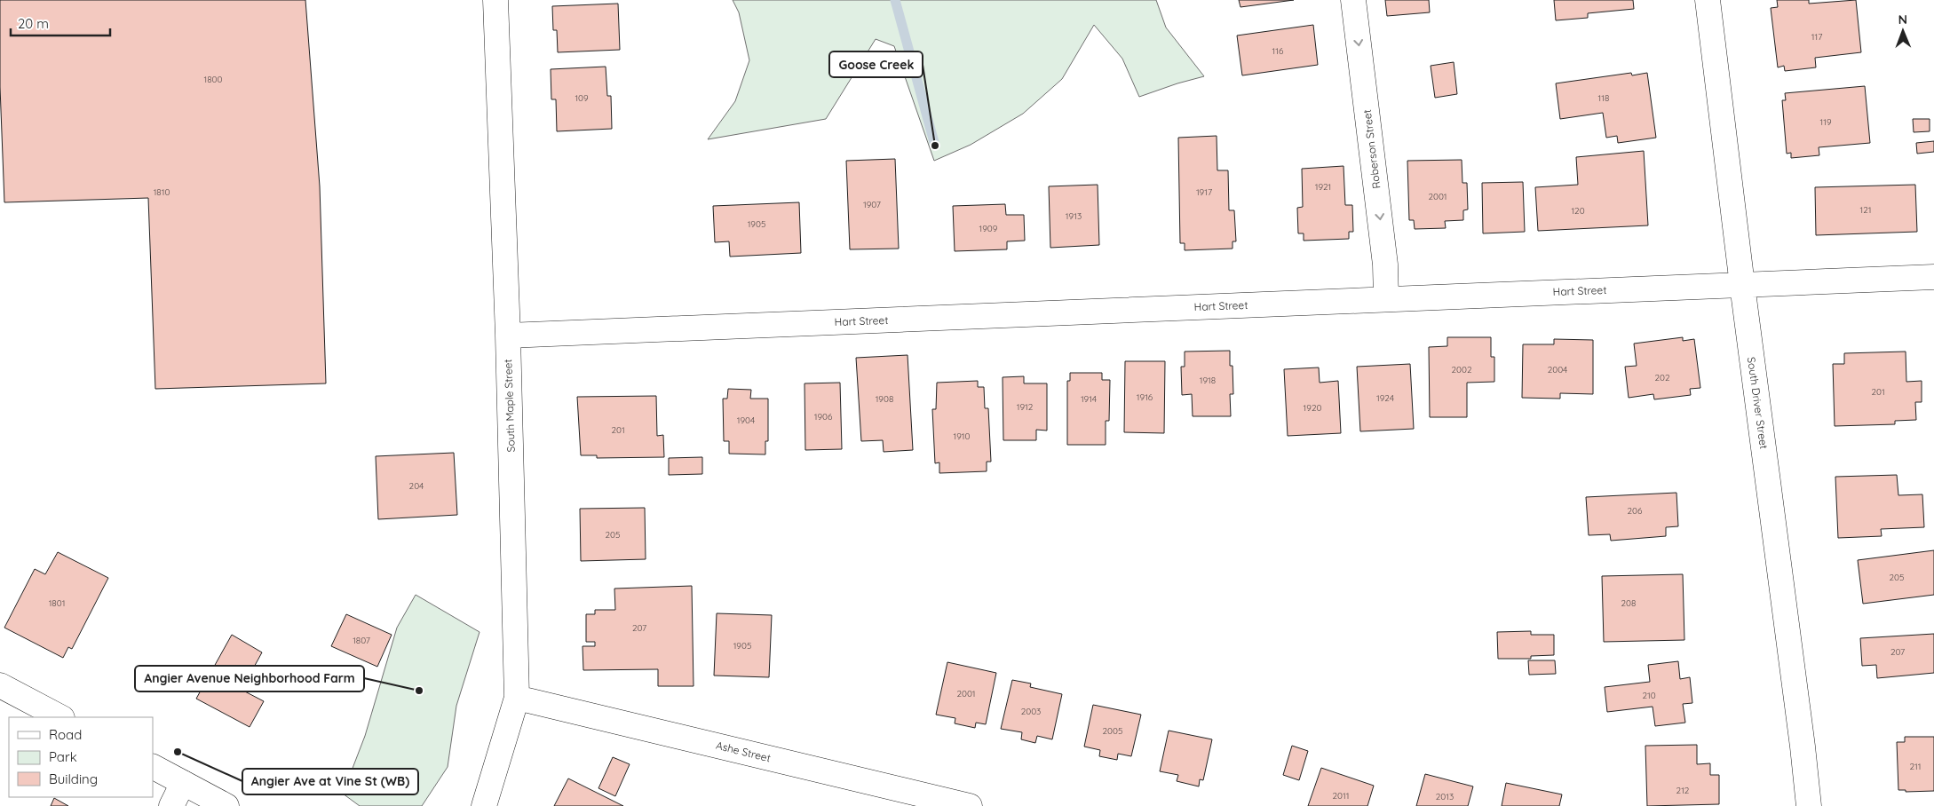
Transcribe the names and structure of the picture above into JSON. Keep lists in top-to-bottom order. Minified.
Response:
{"streets":{"street":["Roberson Street","Hart Street","South Driver Street","South Maple Street","Ashe Street"]},"crossings":[["Roberson Street","Hart Street"],["Hart Street","South Driver Street"],["Hart Street","South Maple Street"],["South Maple Street","Ashe Street"]],"one_way":["Roberson Street"],"places":["Goose Creek","Angier Avenue Neighborhood Farm","Angier Ave at Vine St (WB)"],"house_numbers":["117","116","1800","109","118","119","1921","1810","1917","2001","1907","121","120","1913","1905","1909","2002","2004","202","1918","201","1916","1924","1908","1914","1912","1920","1906","1904","201","1910","204","206","205","205","1801","208","207","1807","1905","207","2001","210","2003","2005","211","212","2011","2013"],"legend":["Road","Park","Building"],"scale_bar":"20 m","north":"top"}
